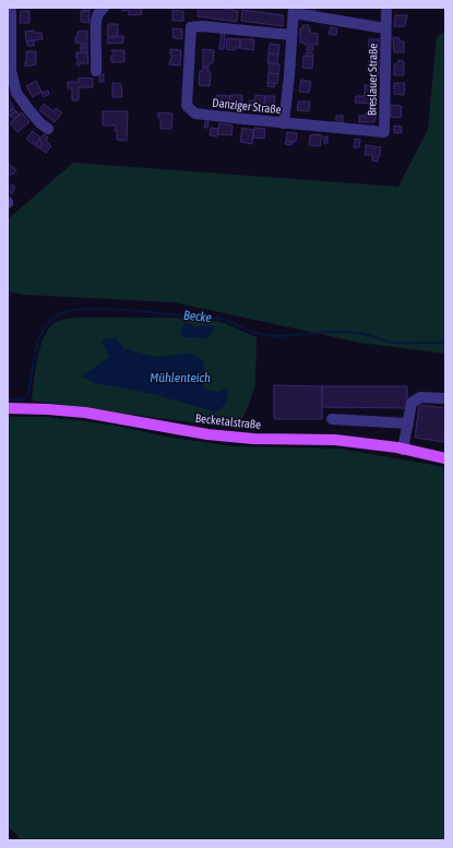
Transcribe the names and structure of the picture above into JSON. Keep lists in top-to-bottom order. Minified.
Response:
{"streets":{"main road":["Becketalstraße"],"street":["Breslauer Straße","Danziger Straße"]},"crossings":[["Breslauer Straße","Danziger Straße"]],"water":["Becke","Mühlenteich"]}
